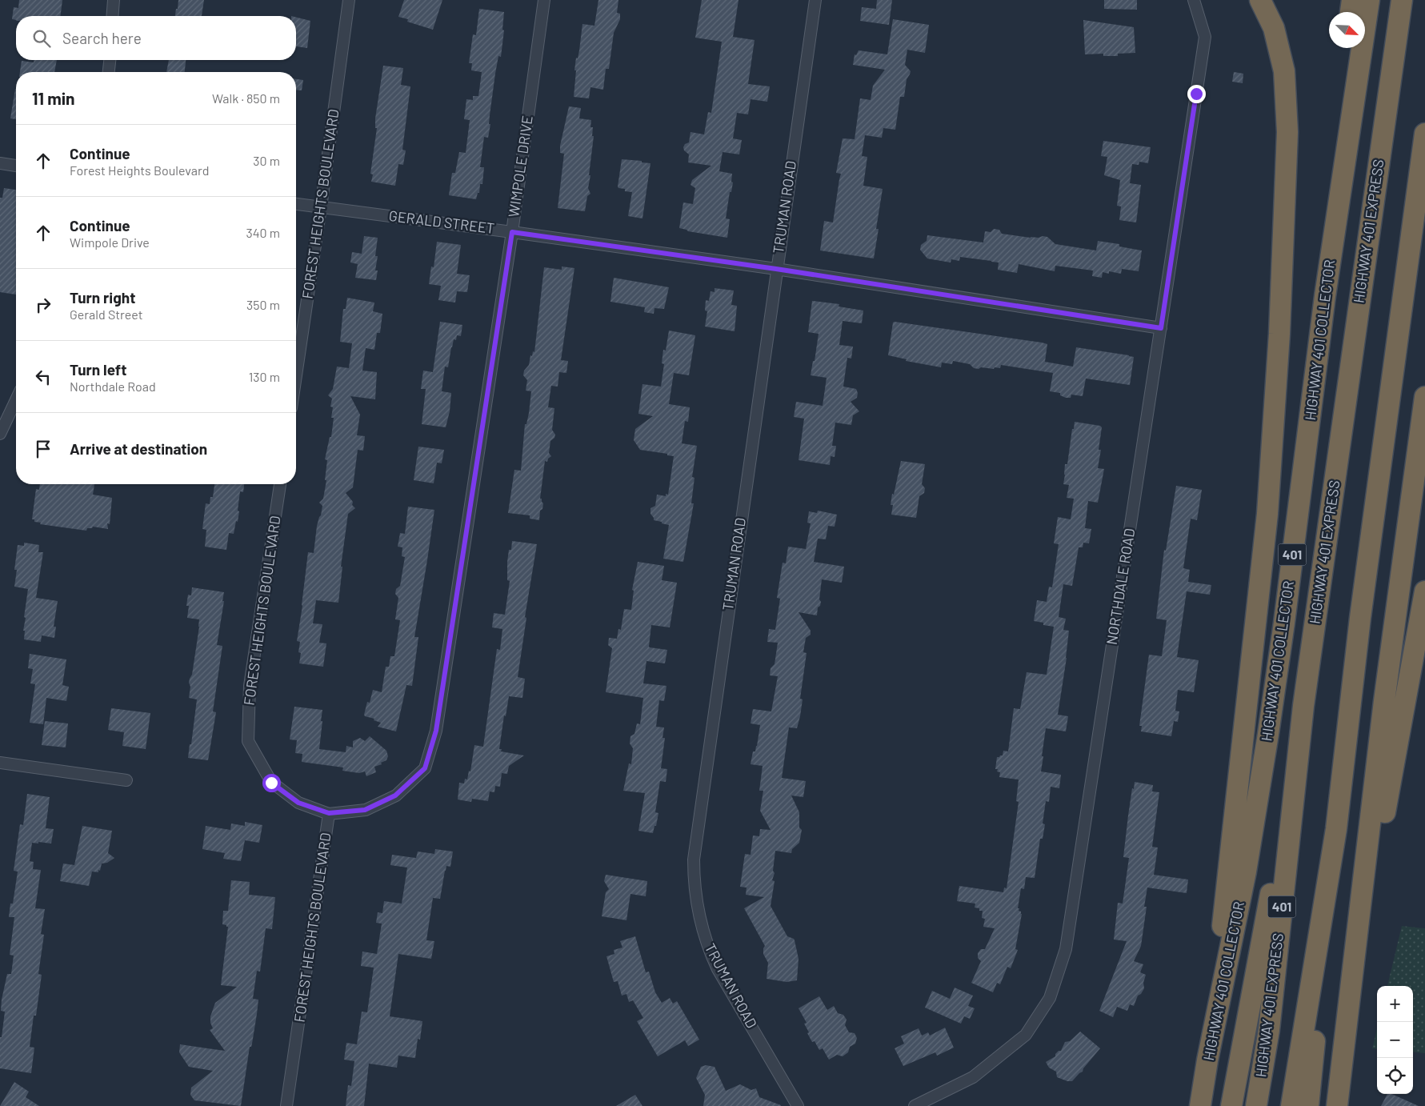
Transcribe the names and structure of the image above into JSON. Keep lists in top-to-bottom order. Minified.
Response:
{"streets":{"highway":["HIGHWAY 401 EXPRESS","HIGHWAY 401 COLLECTOR","401"],"street":["WIMPOLE DRIVE","FOREST HEIGHTS BOULEVARD","TRUMAN ROAD","GERALD STREET","NORTHDALE ROAD"]},"crossings":[["WIMPOLE DRIVE","FOREST HEIGHTS BOULEVARD"],["WIMPOLE DRIVE","GERALD STREET"],["FOREST HEIGHTS BOULEVARD","GERALD STREET"],["TRUMAN ROAD","GERALD STREET"],["GERALD STREET","NORTHDALE ROAD"]],"north":"bottom right","page":{"search":"Search here","heading":["11 min","Walk · 850 m"],"list":[["Continue","Forest Heights Boulevard","30 m"],["Continue","Wimpole Drive","340 m"],["Turn right","Gerald Street","350 m"],["Turn left","Northdale Road","130 m"],"Arrive at destination"],"map_buttons":["+","−"]}}
